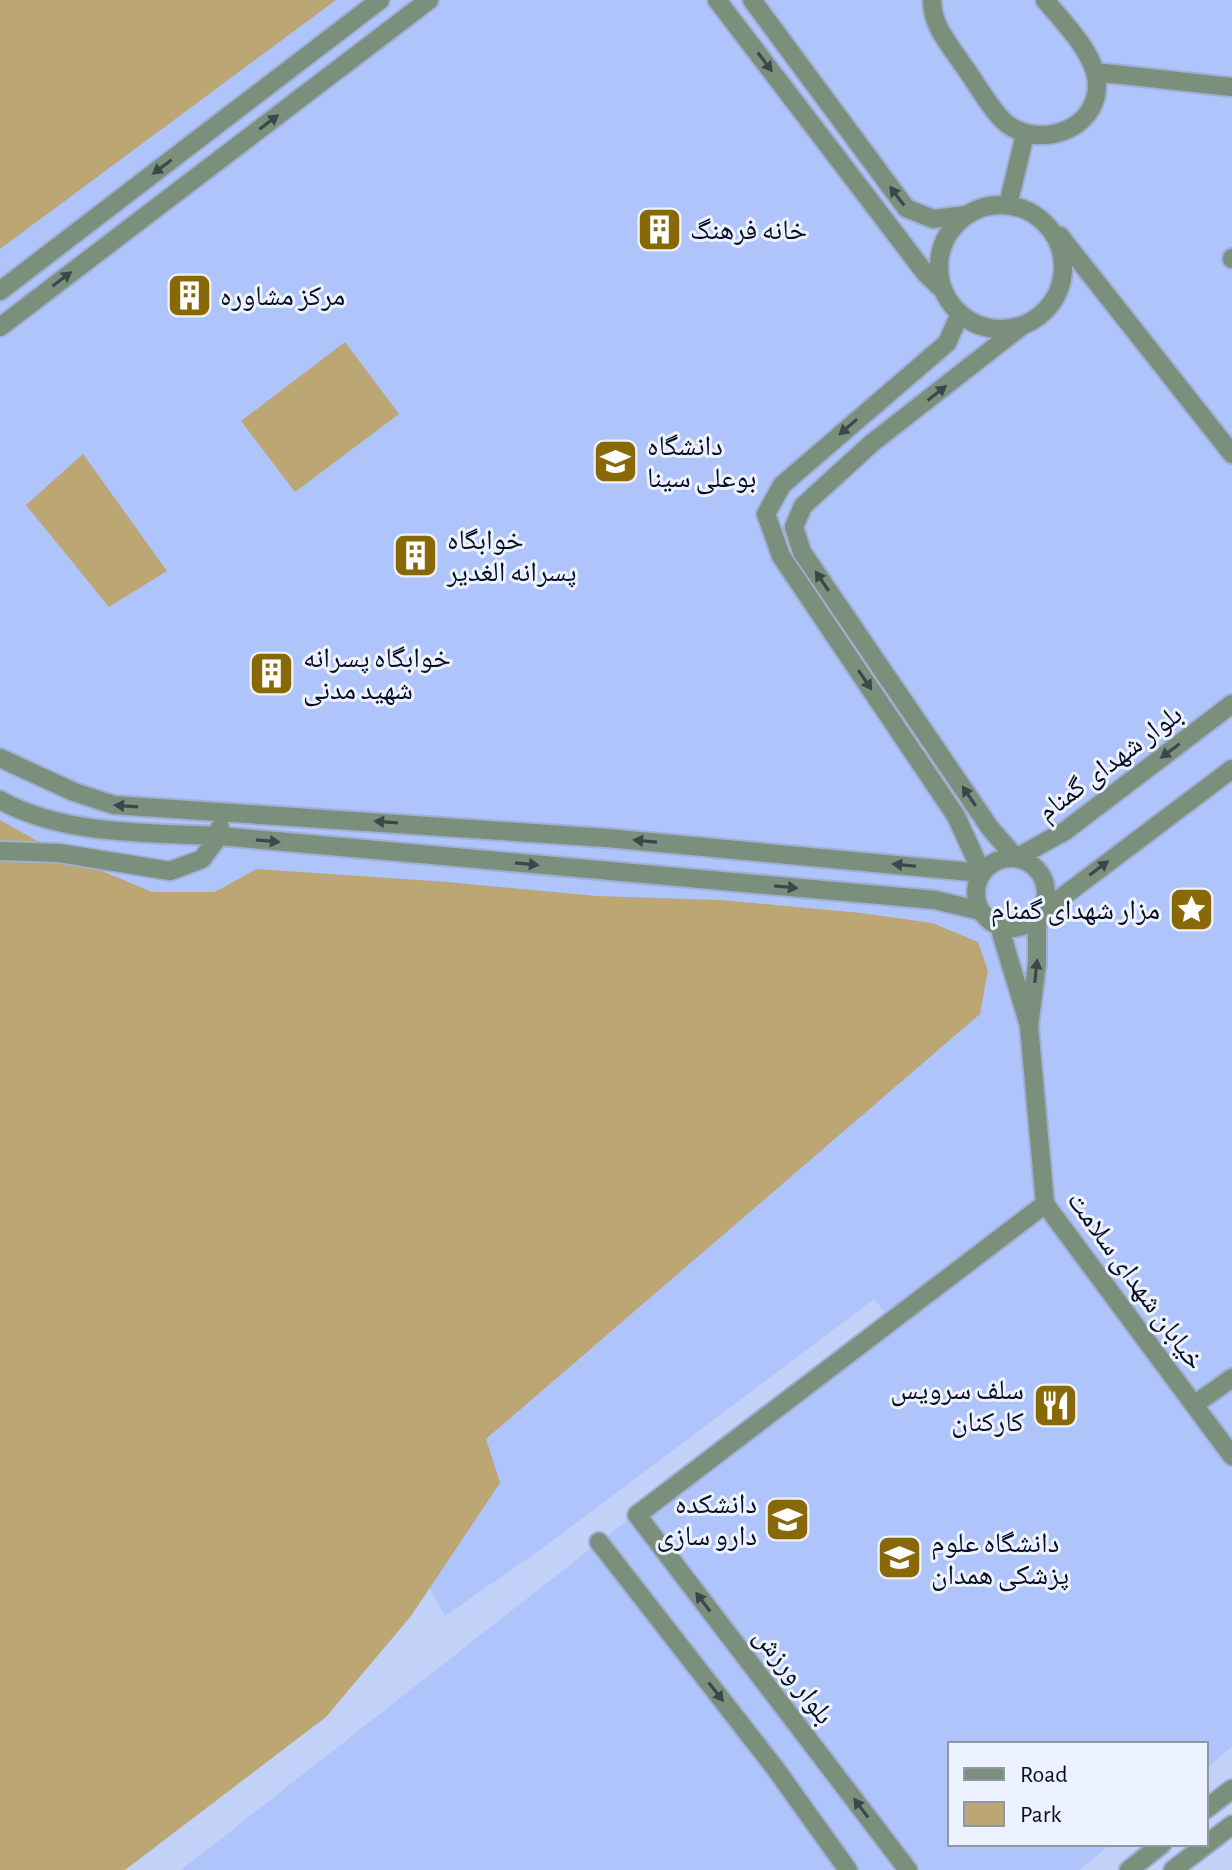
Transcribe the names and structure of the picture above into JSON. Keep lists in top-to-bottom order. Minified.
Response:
{"streets":{"street":["بلوار شهدای گمنام","خیابان شهدای سلامت","بلوار ورزش"]},"crossings":[["بلوار شهدای گمنام","خیابان شهدای سلامت"],["خیابان شهدای سلامت","بلوار ورزش"]],"places":{"building":["خانه فرهنگ","مرکز مشاوره","خوابگاه پسرانه الغدیر","خوابگاه پسرانه شهید مدنی"],"school or university":["دانشگاه بوعلی سینا","دانشکده دارو سازی","دانشگاه علوم پزشکی همدان"],"place":["مزار شهدای گمنام"],"restaurant":["سلف سرویس کارکنان"]},"legend":["Road","Park"]}
